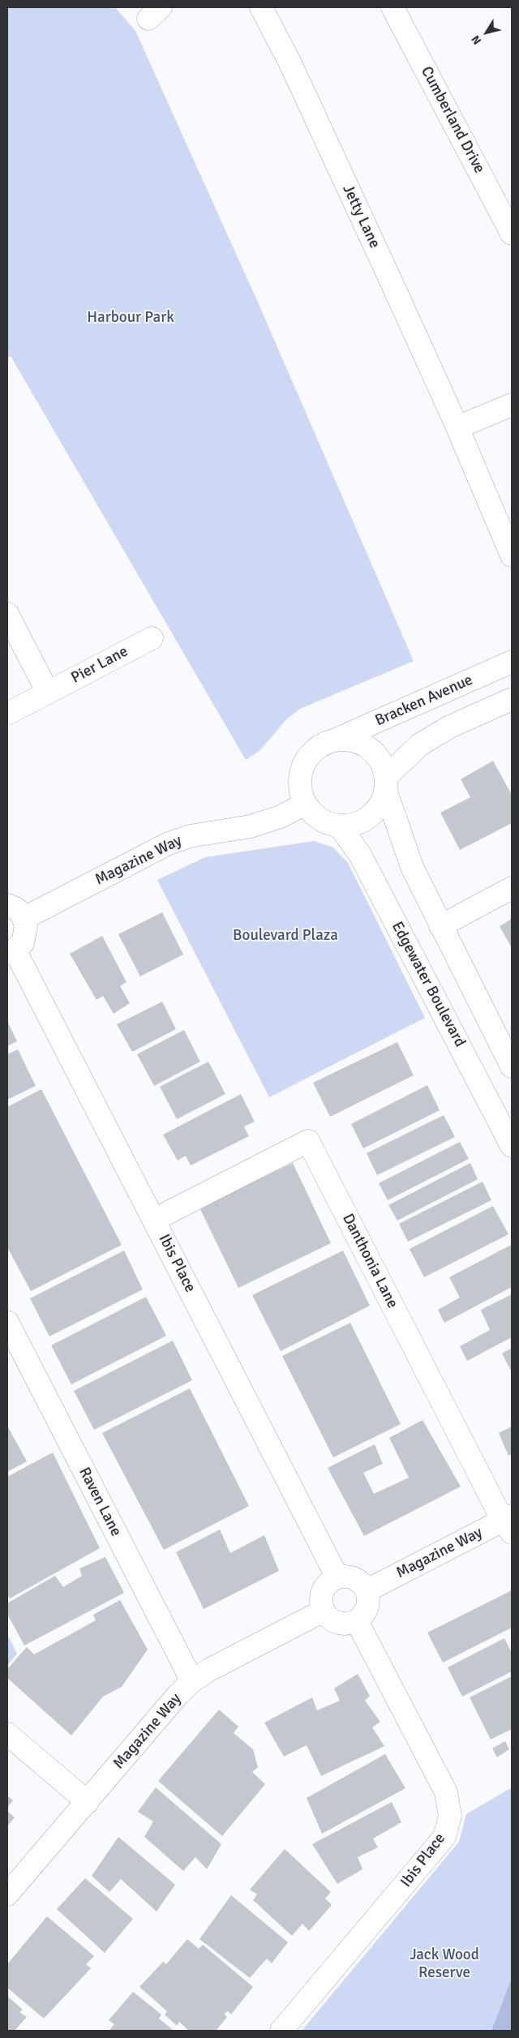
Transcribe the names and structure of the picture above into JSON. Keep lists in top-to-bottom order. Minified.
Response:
{"streets":{"street":["Cumberland Drive","Jetty Lane","Pier Lane","Bracken Avenue","Magazine Way","Edgewater Boulevard","Danthonia Lane","Ibis Place","Raven Lane"]},"crossings":[["Bracken Avenue","Magazine Way"],["Bracken Avenue","Edgewater Boulevard"],["Magazine Way","Edgewater Boulevard"],["Magazine Way","Danthonia Lane"],["Magazine Way","Ibis Place"],["Magazine Way","Raven Lane"],["Danthonia Lane","Ibis Place"]],"parks":["Harbour Park","Boulevard Plaza","Jack Wood Reserve"],"north":"bottom left"}
